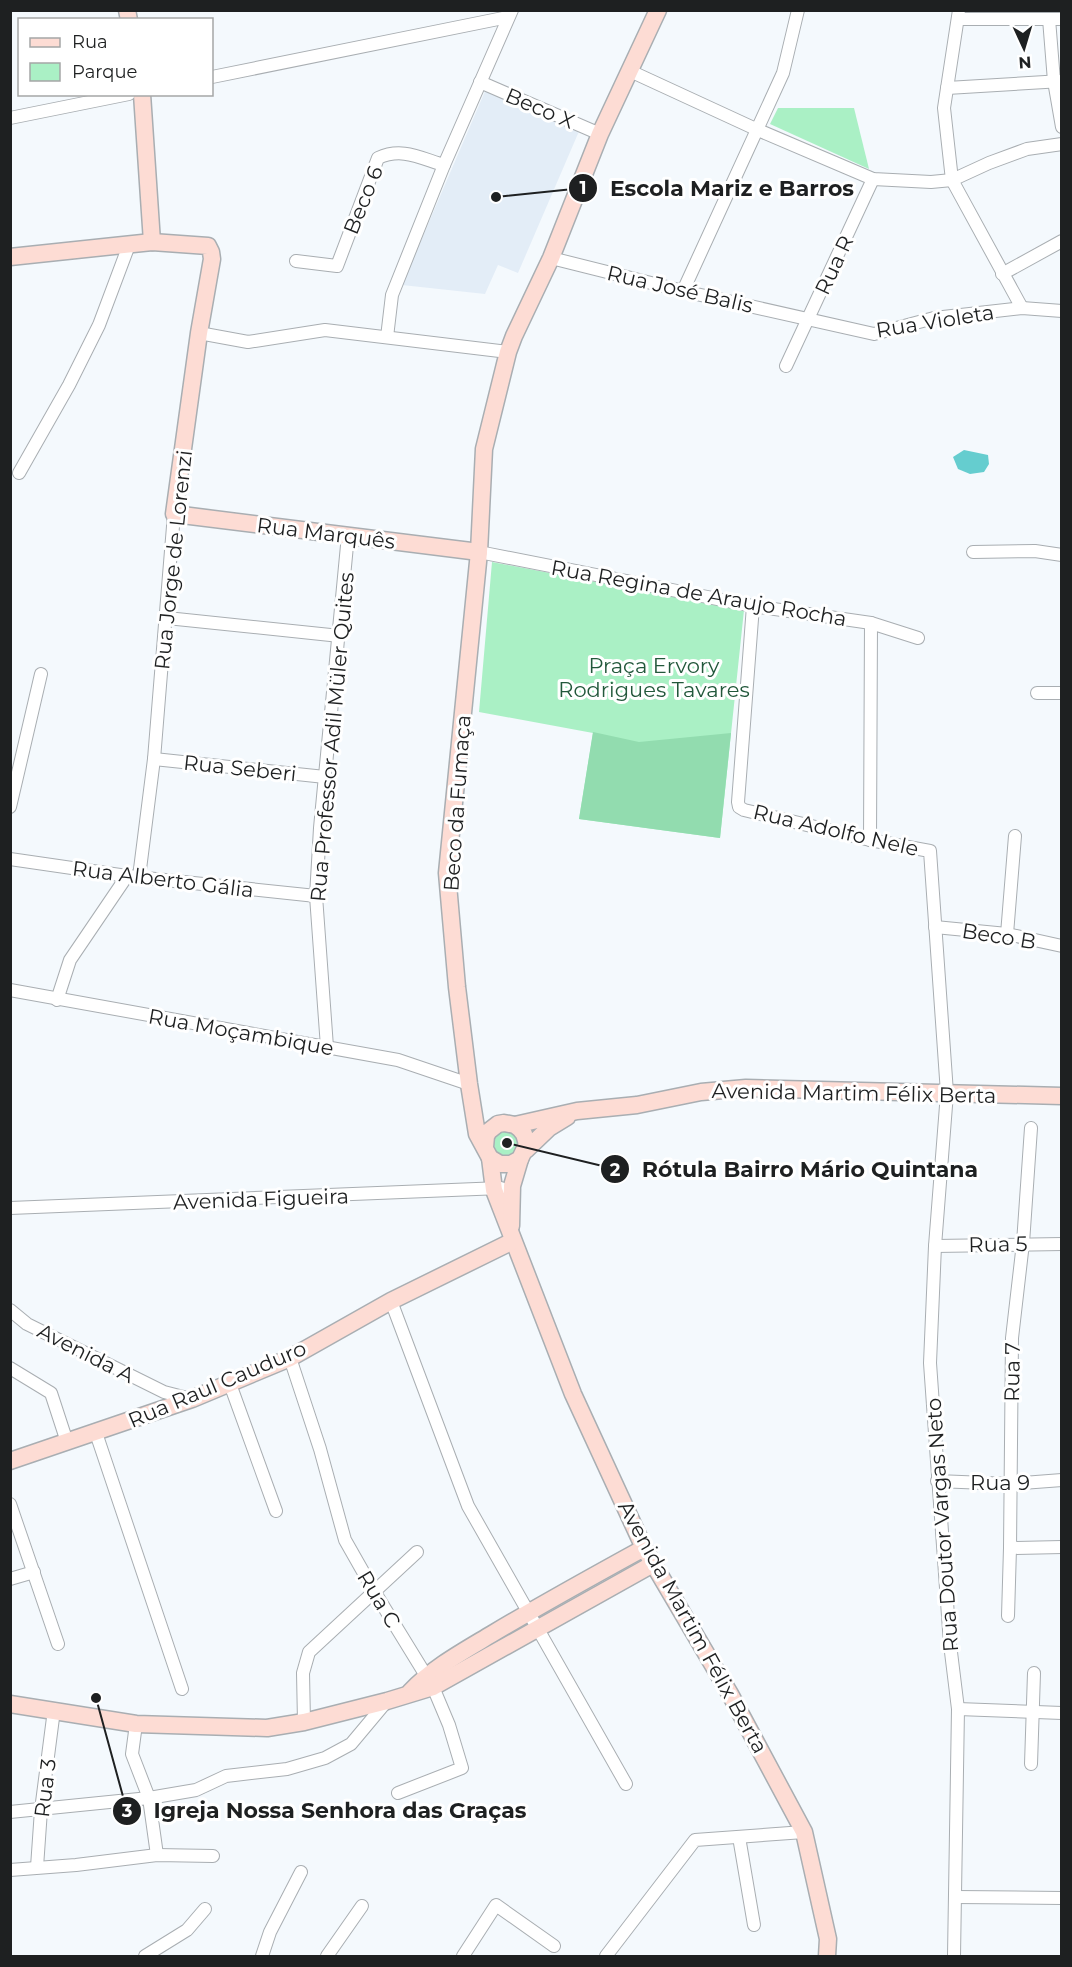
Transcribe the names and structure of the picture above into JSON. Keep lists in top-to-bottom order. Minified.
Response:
{"streets":{"street":["Beco X","Beco 6","Rua R","Rua José Balis","Rua Violeta","Rua Marquês","Rua Jorge de Lorenzi","Rua Regina de Araujo Rocha","Rua Professor Adil Müler Quites","Rua Seberi","Beco da Fumaça","Rua Adolfo Nele","Rua Alberto Gália","Beco B","Rua Moçambique","Avenida Martim Félix Berta","Avenida Figueira","Rua 5","Avenida A","Rua 7","Rua Raul Cauduro","Rua 9","Rua Doutor Vargas Neto","Rua C","Rua 3"]},"crossings":[["Beco X","Beco da Fumaça"],["Rua R","Rua José Balis"],["Rua R","Rua Violeta"],["Rua José Balis","Rua Violeta"],["Rua José Balis","Beco da Fumaça"],["Rua Marquês","Rua Jorge de Lorenzi"],["Rua Marquês","Rua Regina de Araujo Rocha"],["Rua Marquês","Rua Professor Adil Müler Quites"],["Rua Marquês","Beco da Fumaça"],["Rua Jorge de Lorenzi","Rua Seberi"],["Rua Jorge de Lorenzi","Rua Alberto Gália"],["Rua Jorge de Lorenzi","Rua Moçambique"],["Rua Regina de Araujo Rocha","Beco da Fumaça"],["Rua Regina de Araujo Rocha","Rua Adolfo Nele"],["Rua Professor Adil Müler Quites","Rua Seberi"],["Rua Professor Adil Müler Quites","Rua Alberto Gália"],["Rua Professor Adil Müler Quites","Rua Moçambique"],["Beco da Fumaça","Rua Moçambique"],["Beco da Fumaça","Avenida Martim Félix Berta"],["Rua Adolfo Nele","Beco B"],["Rua Adolfo Nele","Avenida Martim Félix Berta"],["Rua Adolfo Nele","Rua Doutor Vargas Neto"],["Avenida Martim Félix Berta","Avenida Figueira"],["Avenida Martim Félix Berta","Rua Raul Cauduro"],["Avenida Martim Félix Berta","Rua Doutor Vargas Neto"],["Rua 5","Rua 7"],["Rua 5","Rua Doutor Vargas Neto"],["Avenida A","Rua Raul Cauduro"],["Rua 7","Rua 9"],["Rua Raul Cauduro","Rua C"],["Rua 9","Rua Doutor Vargas Neto"]],"parks":["Praça Ervory Rodrigues Tavares"],"places":["Escola Mariz e Barros","Rótula Bairro Mário Quintana","Igreja Nossa Senhora das Graças"],"legend":["Rua","Parque"],"north":"bottom"}
